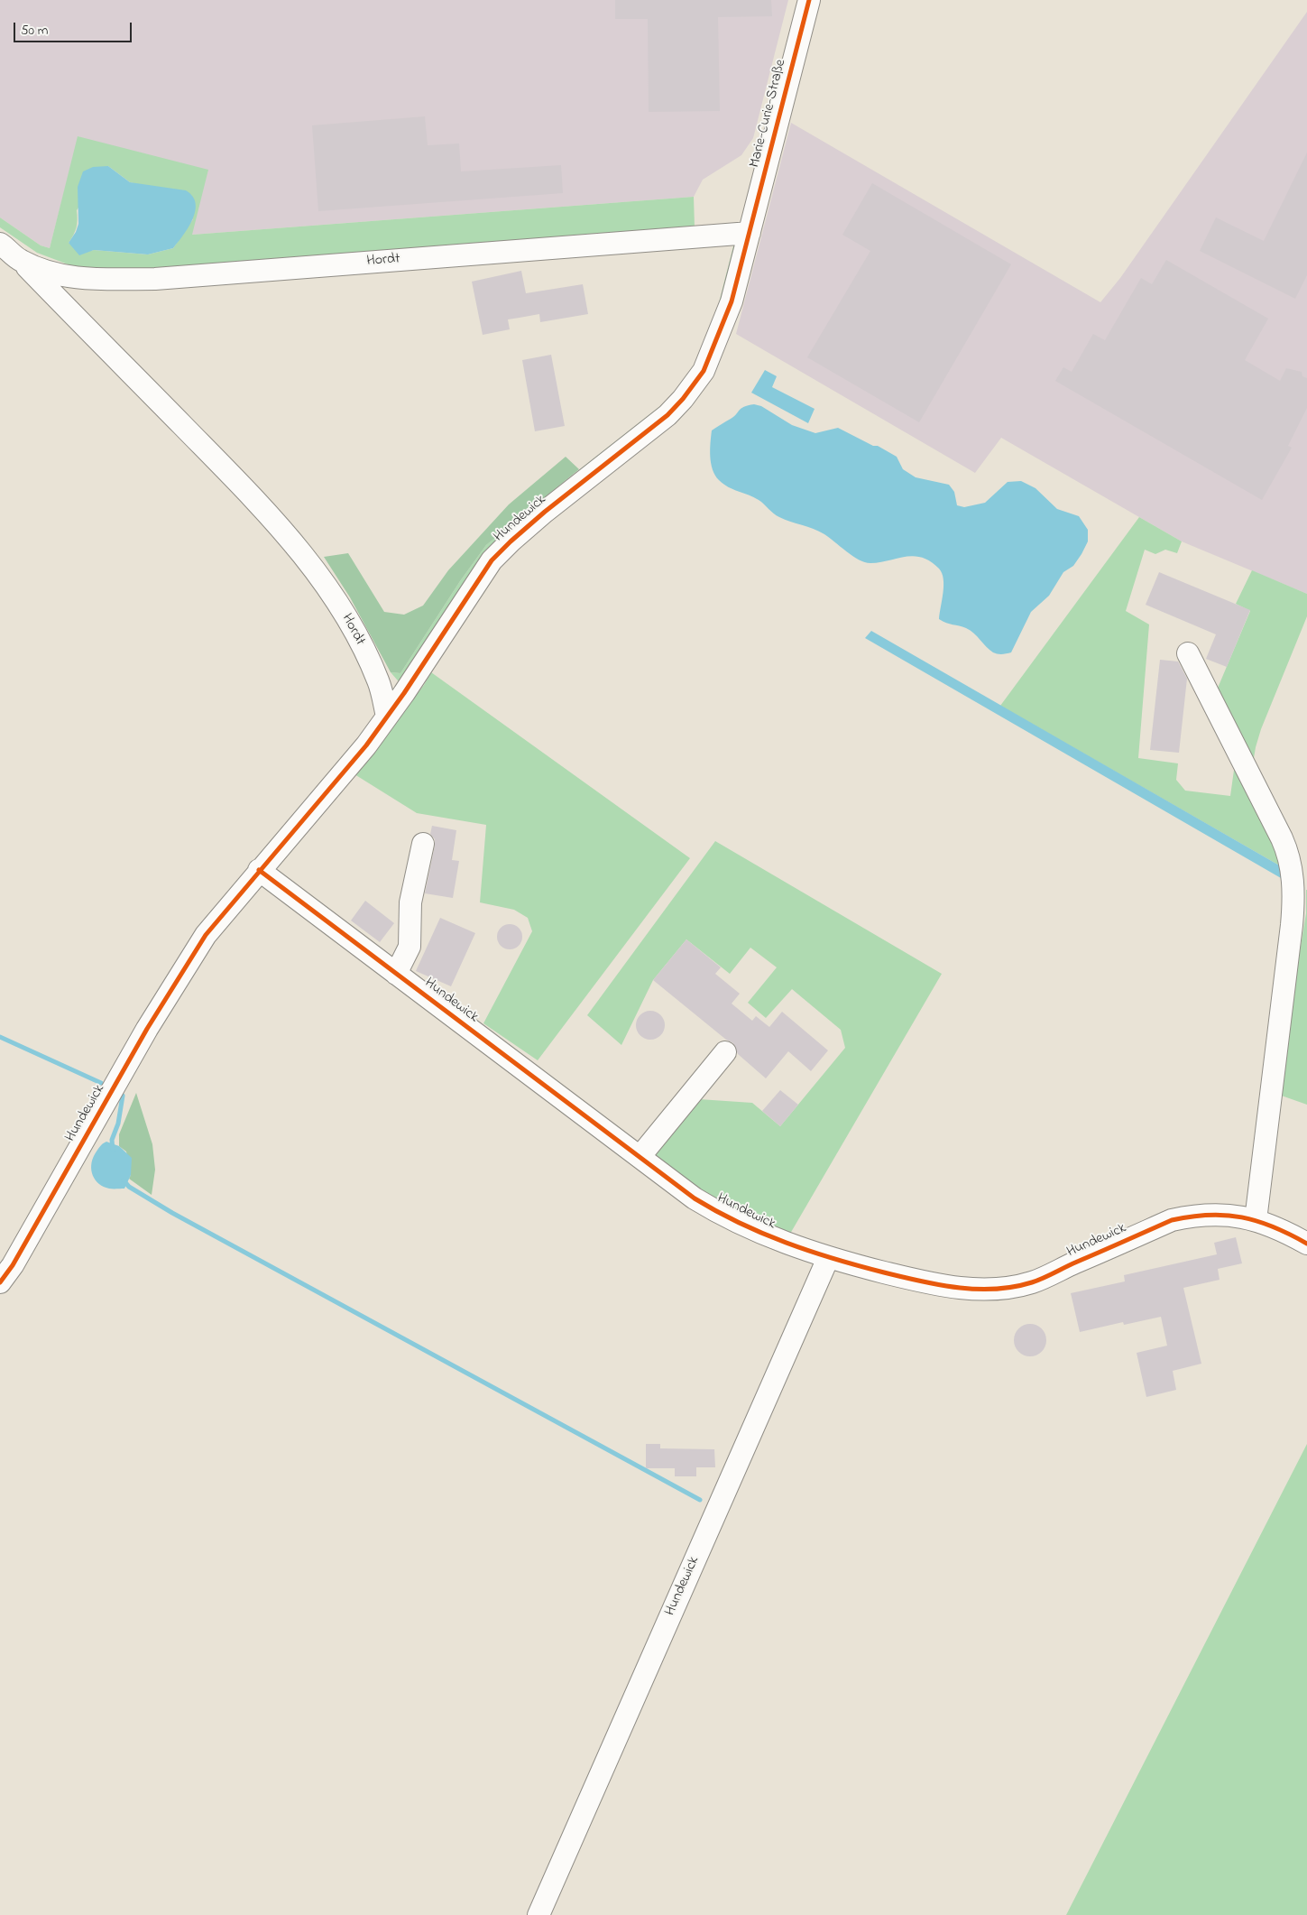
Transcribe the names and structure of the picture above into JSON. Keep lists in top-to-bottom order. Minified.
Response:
{"streets":{"street":["Marie-Curie-Straße","Hordt","Hundewick"]},"crossings":[["Marie-Curie-Straße","Hordt"],["Marie-Curie-Straße","Hundewick"],["Hordt","Hundewick"]],"scale_bar":"50 m"}
